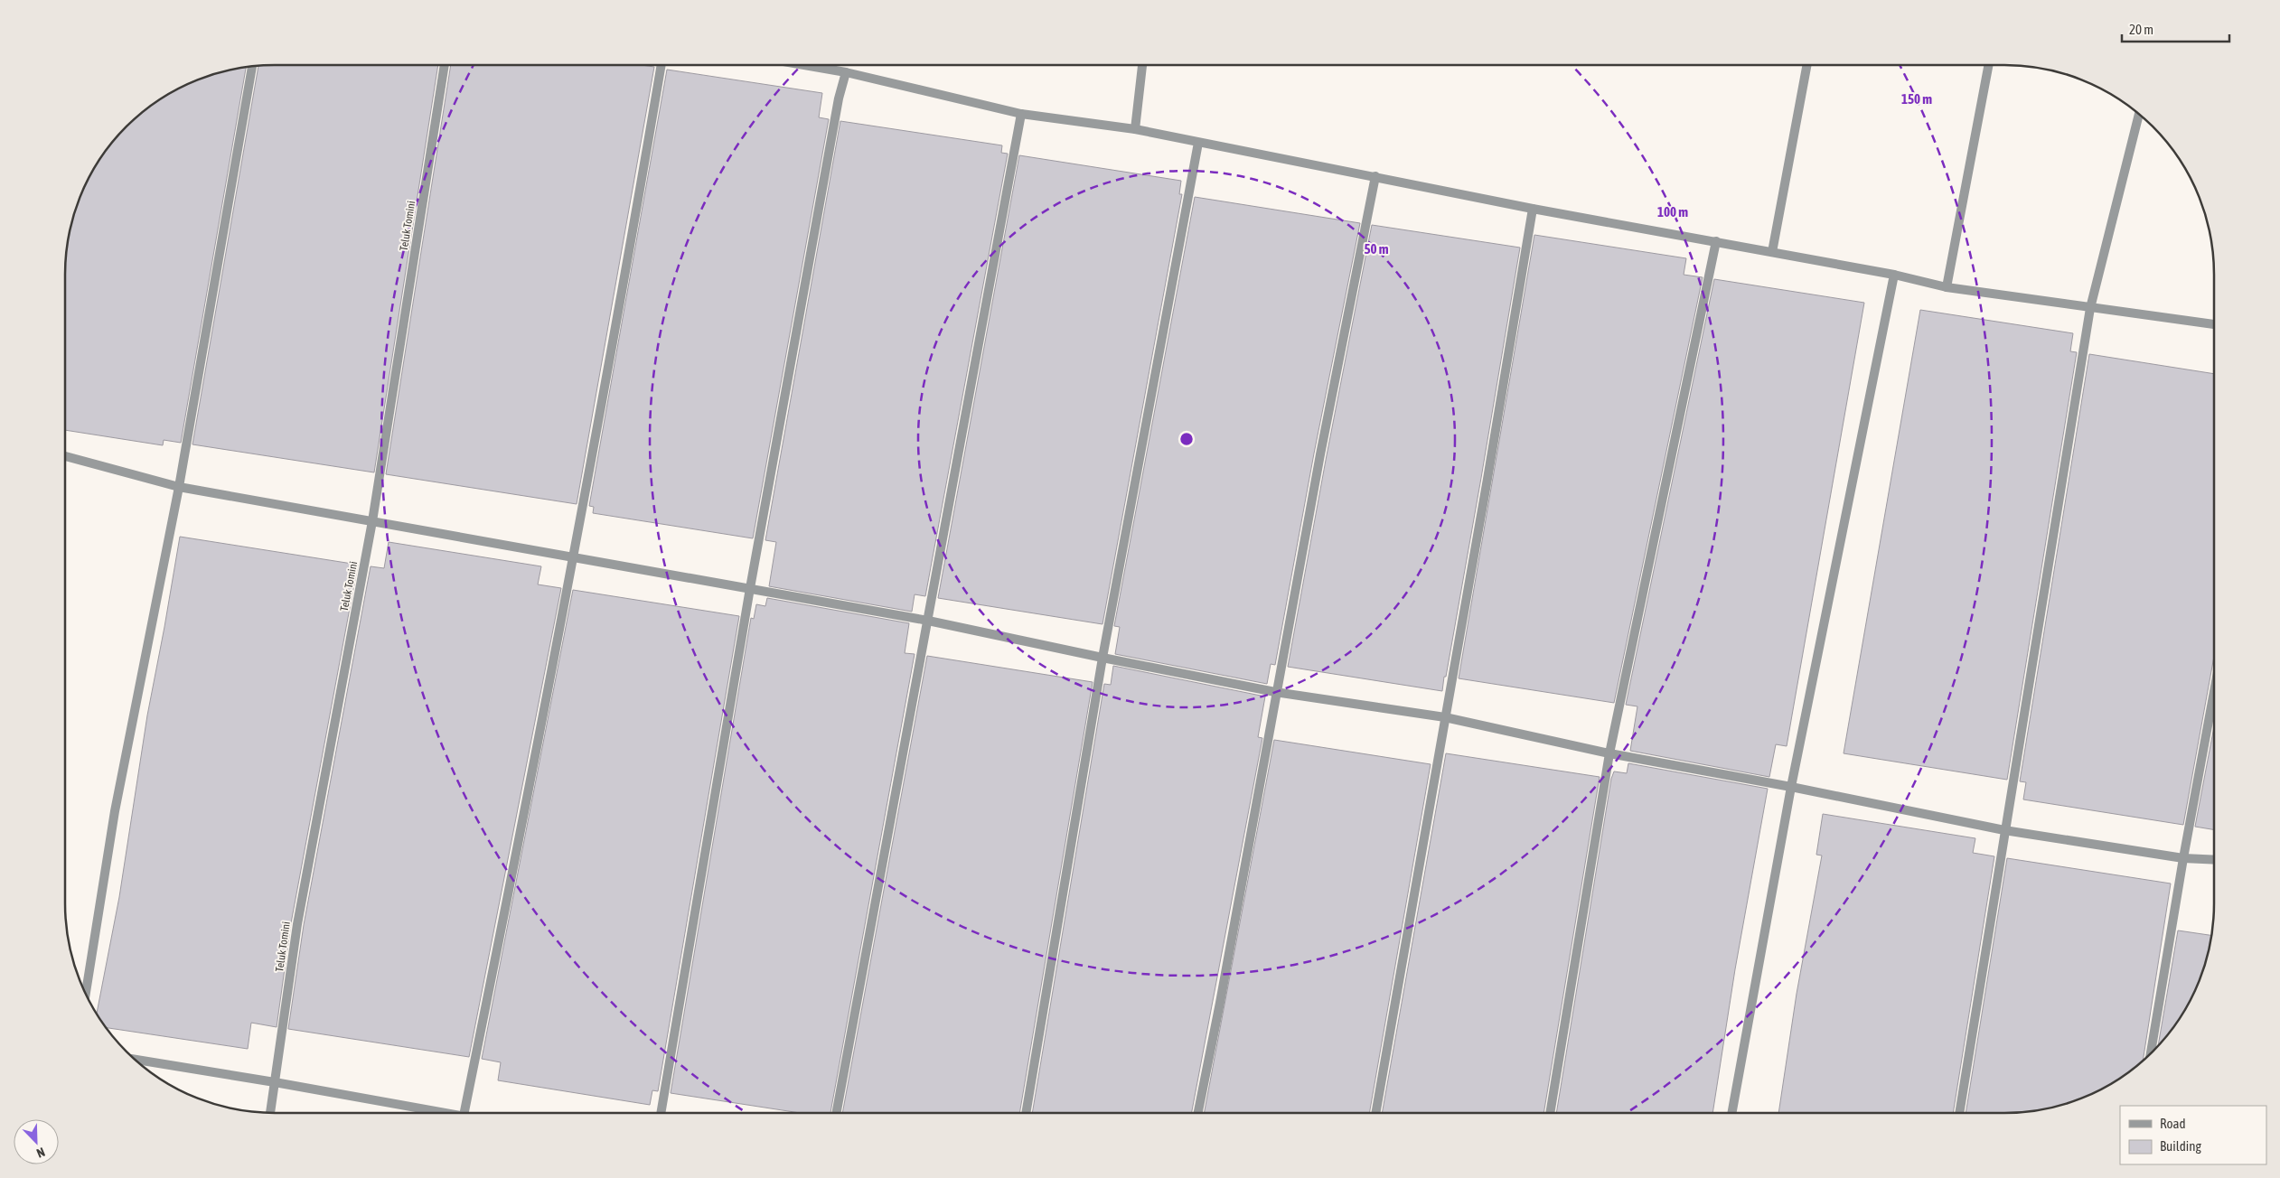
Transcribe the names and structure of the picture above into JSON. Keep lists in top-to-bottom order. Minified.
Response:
{"streets":{"street":["Teluk Tomini"]},"legend":["Road","Building"],"scale_bar":"20 m","north":"bottom right","rings":["150 m","100 m","50 m"]}
